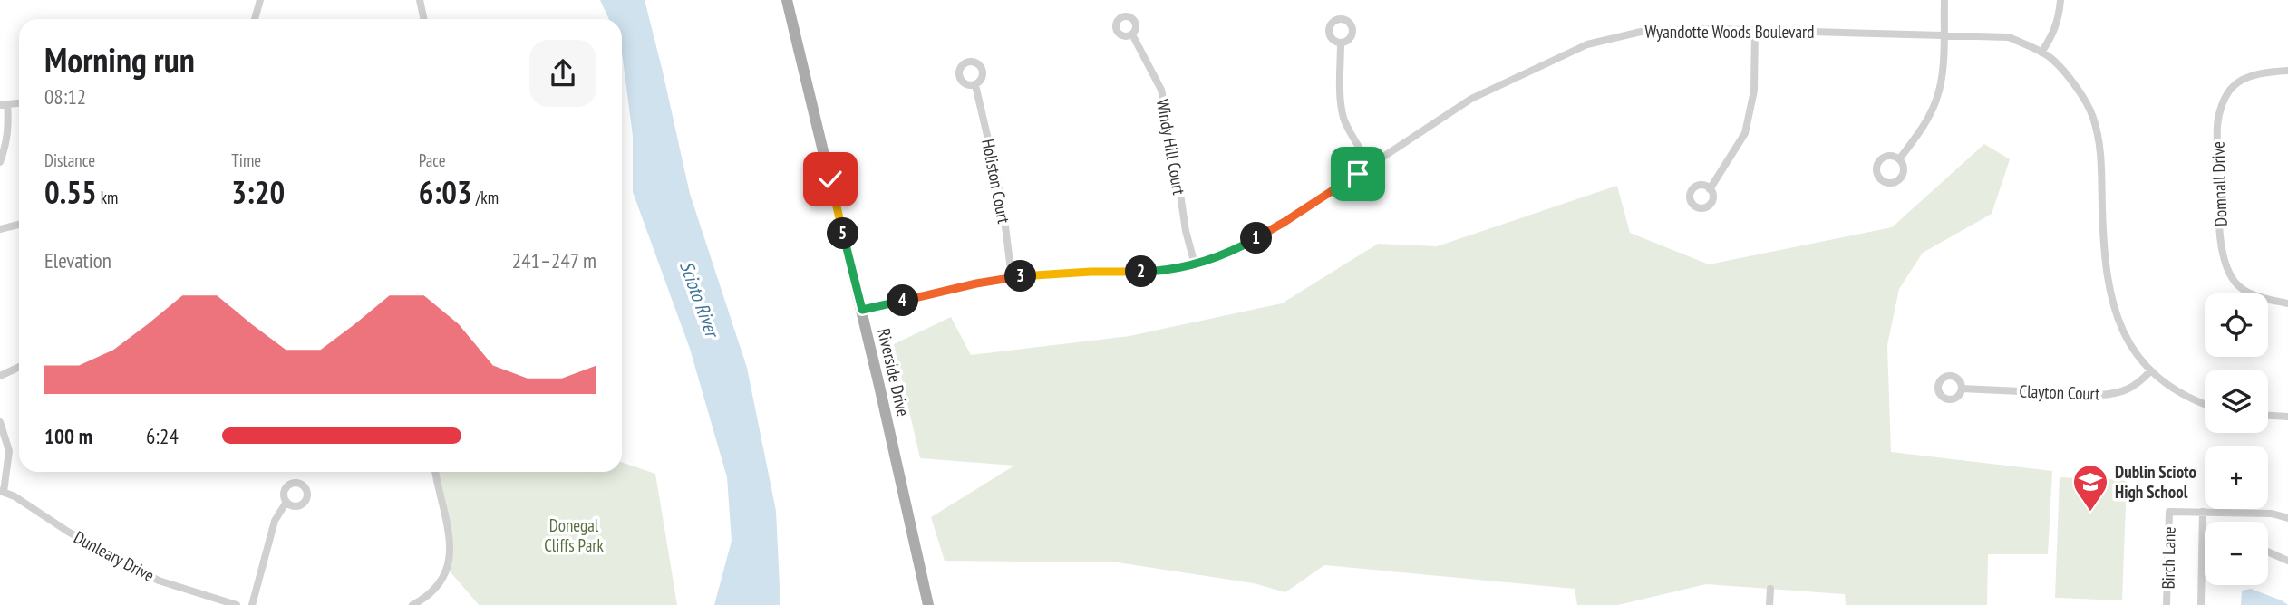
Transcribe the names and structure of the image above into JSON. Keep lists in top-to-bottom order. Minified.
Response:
{"streets":{"main road":["Riverside Drive"],"street":["Wyandotte Woods Boulevard","Windy Hill Court","Holiston Court","Domnall Drive","Clayton Court","Dunleary Drive","Birch Lane"]},"crossings":[["Wyandotte Woods Boulevard","Windy Hill Court"],["Wyandotte Woods Boulevard","Holiston Court"],["Wyandotte Woods Boulevard","Riverside Drive"],["Wyandotte Woods Boulevard","Clayton Court"]],"water":["Scioto River"],"parks":["Donegal Cliffs Park"],"places":{"school or university":["Dublin Scioto High School"]},"page":{"heading":["Morning run","08:12"],"stats":[["Distance","0.55 km"],["Time","3:20"],["Pace","6:03 /km"]],"pins":["5","1","2","3","4"],"chart":["Elevation","241–247 m"],"map_buttons":["+","−"],"list":[{"name":"100 m","note":"6:24"}]}}
